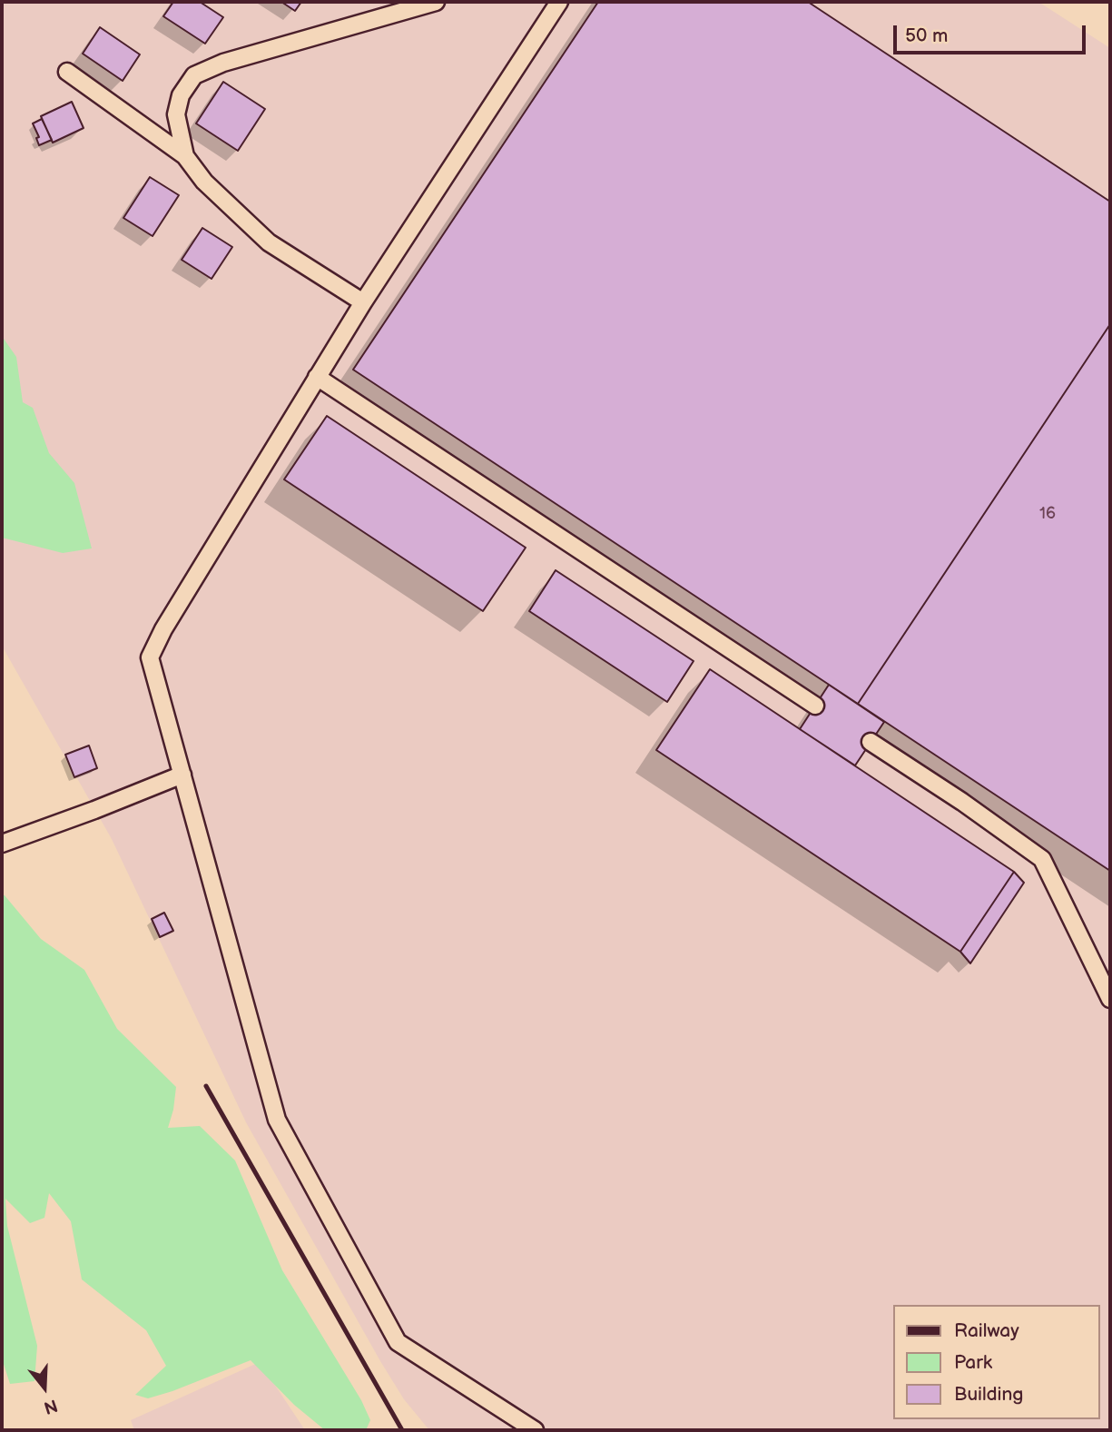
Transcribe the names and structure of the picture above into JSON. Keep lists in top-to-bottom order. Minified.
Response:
{"house_numbers":["16"],"legend":["Railway","Park","Building"],"scale_bar":"50 m","north":"bottom"}
